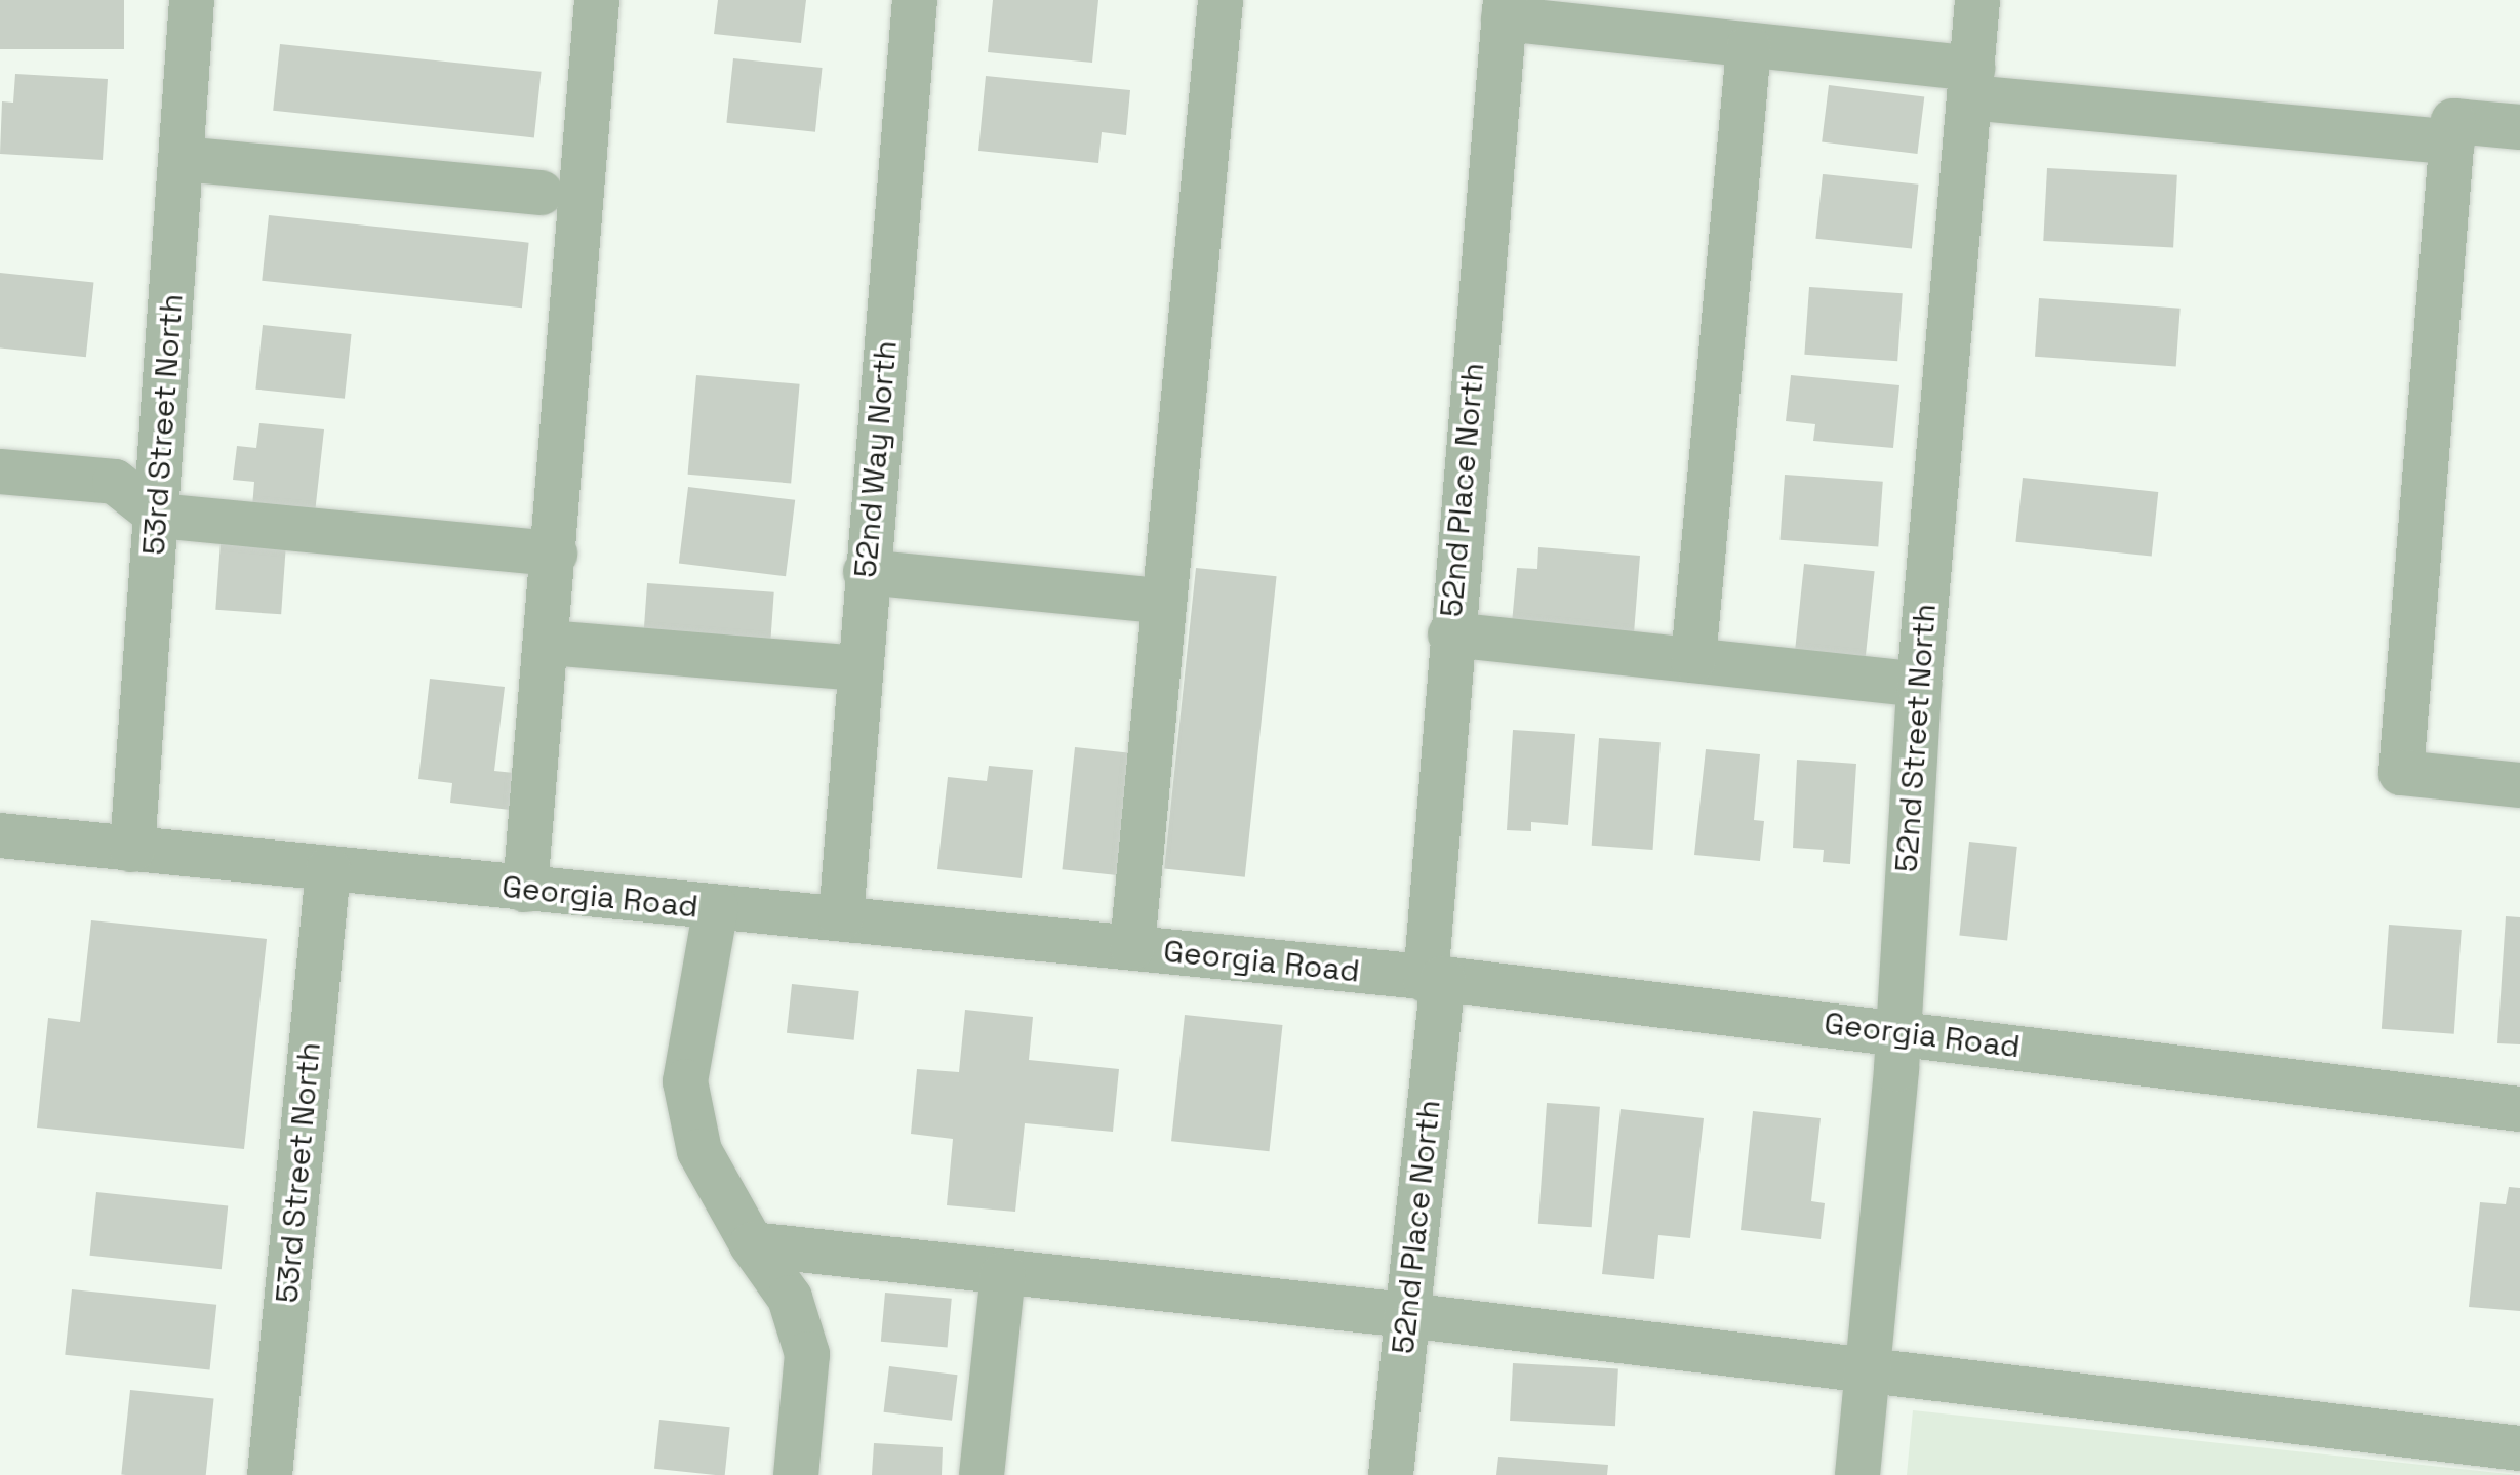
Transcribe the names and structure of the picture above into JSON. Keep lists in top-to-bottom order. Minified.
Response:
{"streets":{"street":["53rd Street North","52nd Way North","52nd Place North","52nd Street North","Georgia Road"]},"crossings":[["53rd Street North","Georgia Road"],["52nd Way North","Georgia Road"],["52nd Place North","Georgia Road"],["52nd Street North","Georgia Road"]]}
